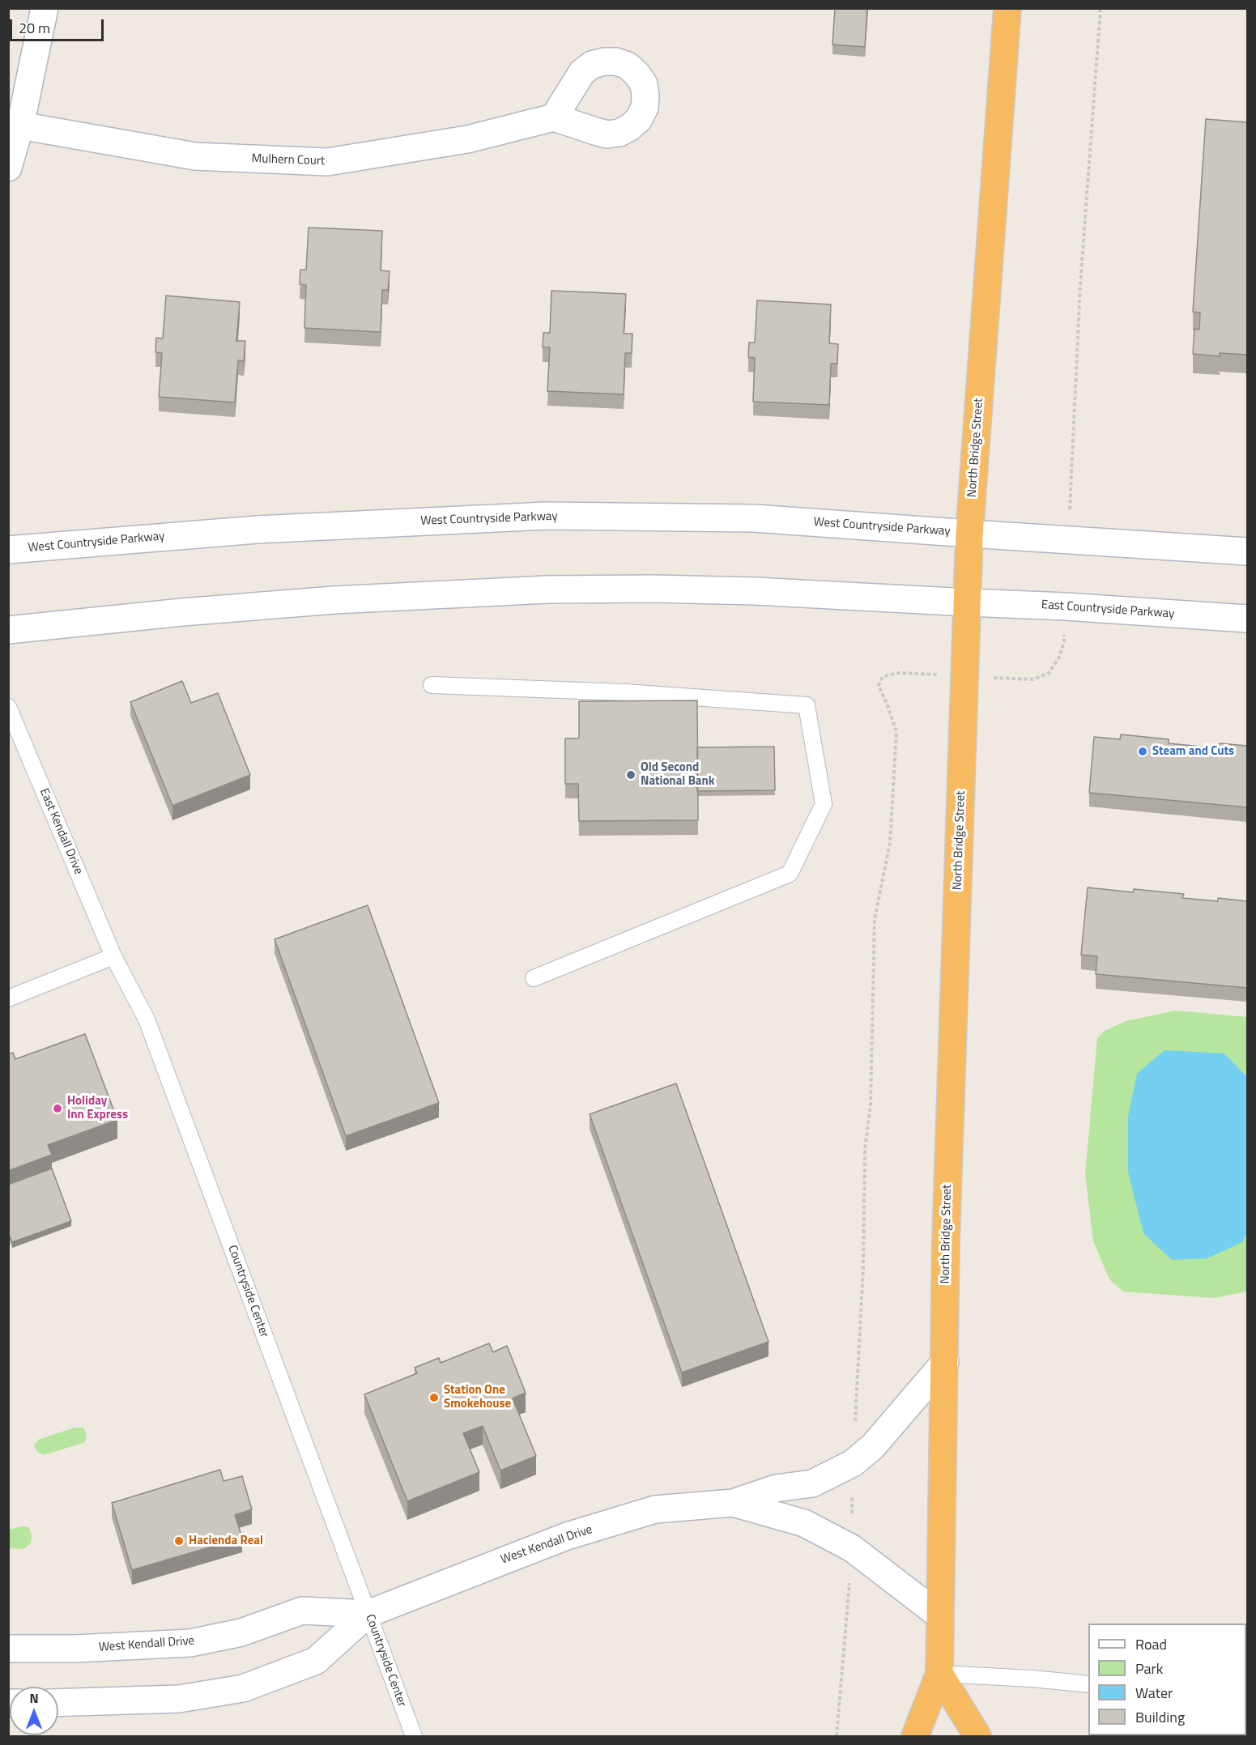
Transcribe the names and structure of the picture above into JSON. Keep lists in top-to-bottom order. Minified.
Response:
{"streets":{"highway":["North Bridge Street"],"street":["Mulhern Court","West Countryside Parkway","East Countryside Parkway","West Kendall Drive"],"lane":["East Kendall Drive","Countryside Center"]},"crossings":[["North Bridge Street","West Countryside Parkway"],["North Bridge Street","East Countryside Parkway"],["North Bridge Street","West Kendall Drive"],["East Kendall Drive","Countryside Center"],["Countryside Center","West Kendall Drive"]],"places":["Steam and Cuts","Old Second National Bank","Holiday Inn Express","Station One Smokehouse","Hacienda Real"],"legend":["Road","Park","Water","Building"],"scale_bar":"20 m","north":"top"}
